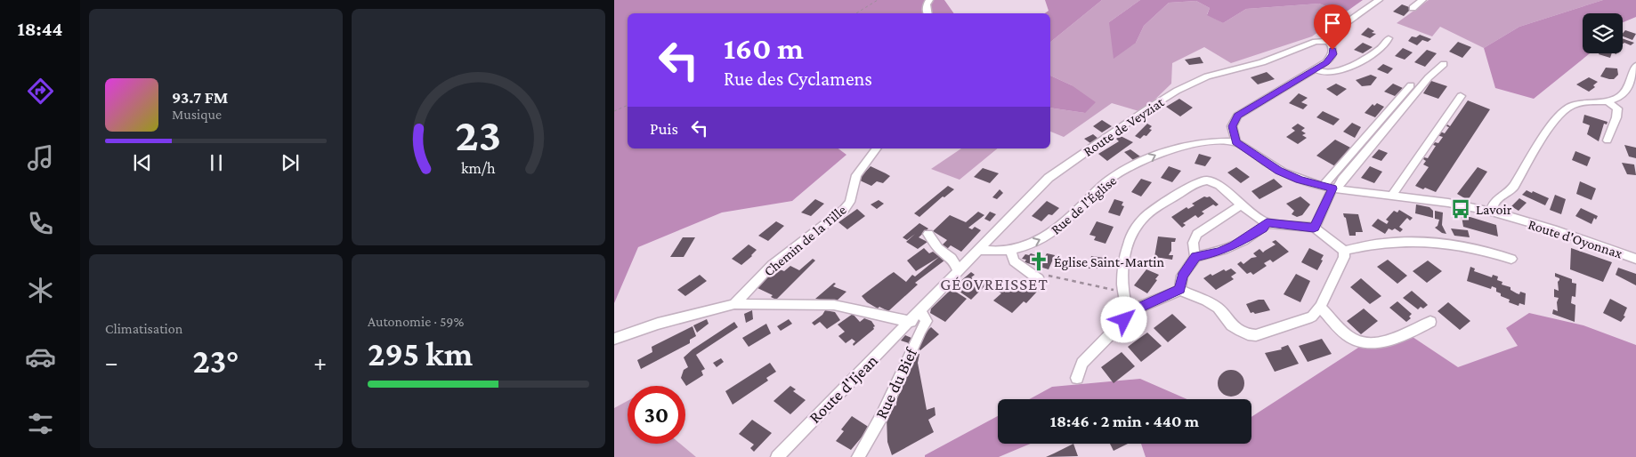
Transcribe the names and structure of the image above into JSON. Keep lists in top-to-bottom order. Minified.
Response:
{"streets":{"street":["Route de Veyziat","Rue de l'Église","Route d'Oyonnax","Chemin de la Tille","Rue du Bief","Route d'Ijean"]},"crossings":[["Route de Veyziat","Rue de l'Église"],["Route de Veyziat","Rue du Bief"],["Route de Veyziat","Route d'Ijean"],["Rue de l'Église","Route d'Oyonnax"]],"one_way":["Rue de l'Église"],"districts":["GÉOVREISSET"],"places":{"bus stop":["Lavoir"],"church":["Église Saint-Martin"]},"page":{"tabs":"18:44","turn":["160 m","Rue des Cyclamens"],"song":["93.7 FM","Musique"],"then":"Puis","tile":["Climatisation",["Autonomie · 59%","295 km"]],"heat":["−","23°","+"],"limit":"30","trip":"18:46 · 2 min · 440 m","gauge":["23","km/h"]}}
